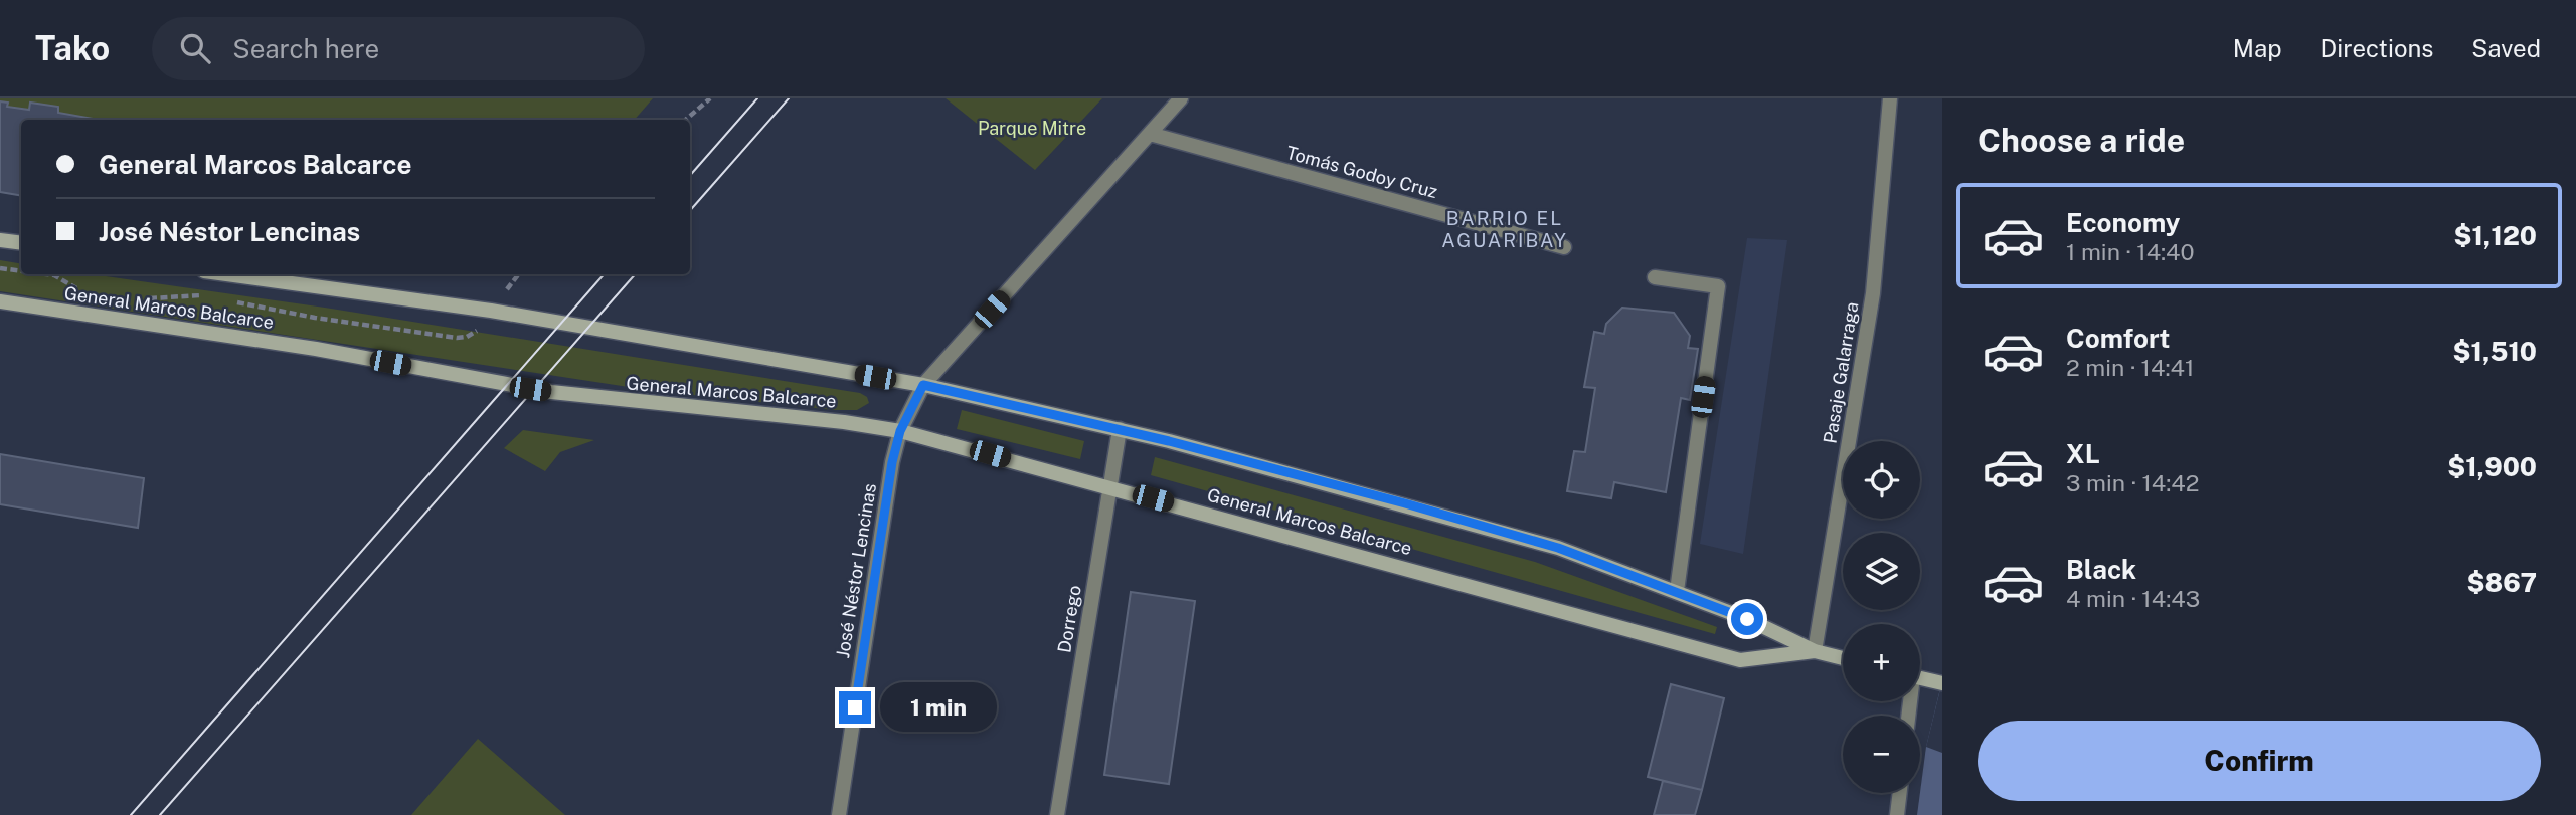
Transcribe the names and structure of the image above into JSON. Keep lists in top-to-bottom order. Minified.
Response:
{"streets":{"main road":["General Marcos Balcarce"],"street":["Tomás Godoy Cruz","Pasaje Galarraga","José Néstor Lencinas","Dorrego"]},"crossings":[["Tomás Godoy Cruz","José Néstor Lencinas"],["General Marcos Balcarce","Pasaje Galarraga"],["General Marcos Balcarce","José Néstor Lencinas"],["General Marcos Balcarce","Dorrego"]],"districts":["BARRIO EL AGUARIBAY"],"parks":["Parque Mitre"],"page":{"header":"Tako","search":"Search here","nav":["Map","Directions","Saved"],"heading":"Choose a ride","banner":["General Marcos Balcarce","José Néstor Lencinas"],"list":[{"name":"Economy","note":"1 min · 14:40","value":"$1,120"},{"name":"Comfort","note":"2 min · 14:41","value":"$1,510"},{"name":"XL","note":"3 min · 14:42","value":"$1,900"},{"name":"Black","note":"4 min · 14:43","value":"$867"}],"map_buttons":["+","−"],"bubble":"1 min","buttons":"Confirm"}}
